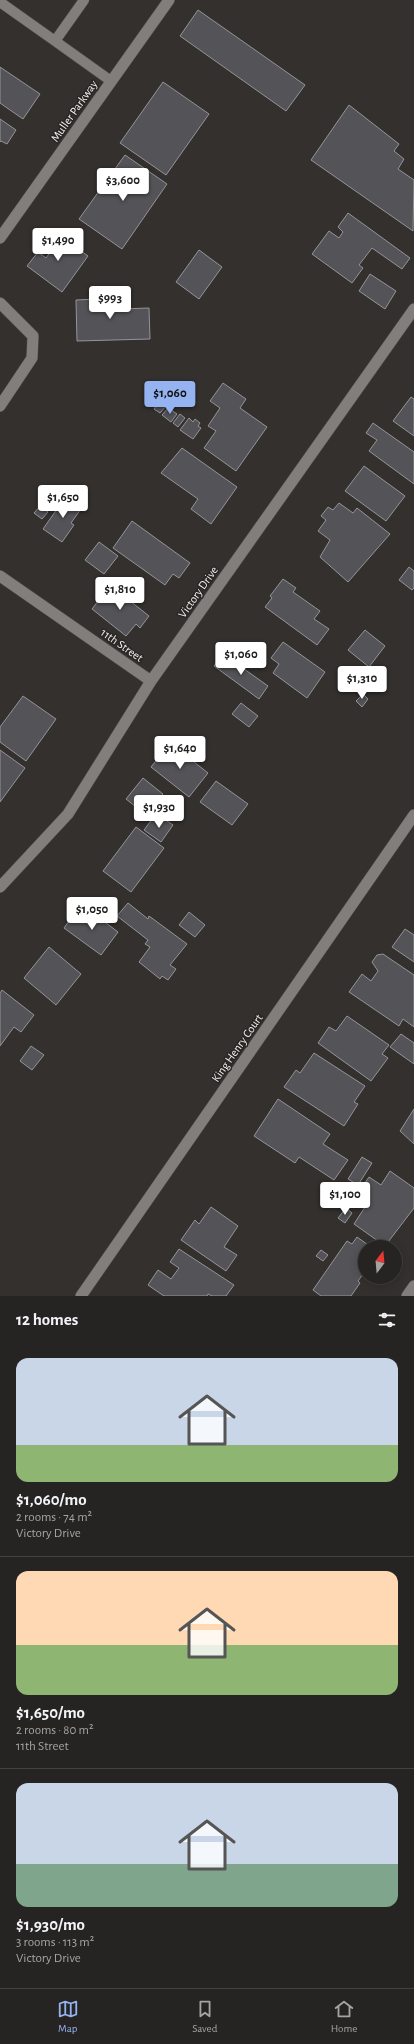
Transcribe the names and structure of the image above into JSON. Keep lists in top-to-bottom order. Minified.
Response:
{"streets":{"street":["Muller Parkway","Victory Drive","11th Street","King Henry Court"]},"crossings":[["Victory Drive","11th Street"]],"north":"top","page":{"price":["$3,600","$1,490","$993","$1,060","$1,650","$1,810","$1,060","$1,310","$1,640","$1,930","$1,050","$1,100"],"heading":"12 homes","list":[{"name":"$1,060/mo","note":"2 rooms · 74 m² · Victory Drive"},{"name":"$1,650/mo","note":"2 rooms · 80 m² · 11th Street"},{"name":"$1,930/mo","note":"3 rooms · 113 m² · Victory Drive"}],"tabs":["Map","Saved","Home"]}}
